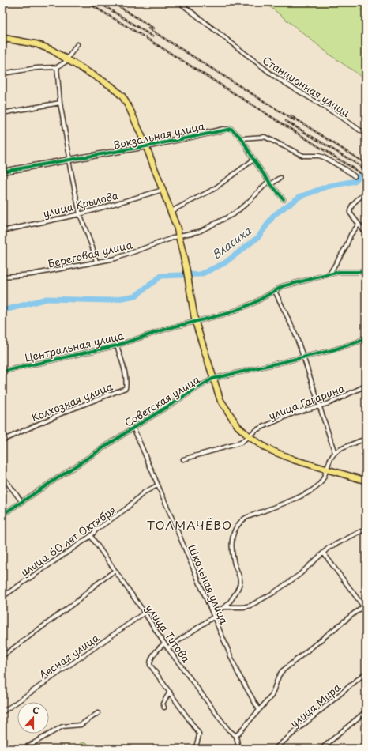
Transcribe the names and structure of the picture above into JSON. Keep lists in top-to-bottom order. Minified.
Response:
{"streets":{"street":["Станционная улица","Вокзальная улица","улица Крылова","Береговая улица","Центральная улица","Советская улица","Колхозная улица","улица Гагарина","улица 60 лет Октября","Школьная улица","улица Титова","Лесная улица","улица Мира"]},"crossings":[["Вокзальная улица","Береговая улица"],["Центральная улица","Колхозная улица"],["Советская улица","Школьная улица"],["улица 60 лет Октября","Школьная улица"],["улица 60 лет Октября","улица Титова"],["улица Титова","Лесная улица"]],"districts":["ТОЛМАЧЁВО"],"water":["Власиха"],"north":"top"}
